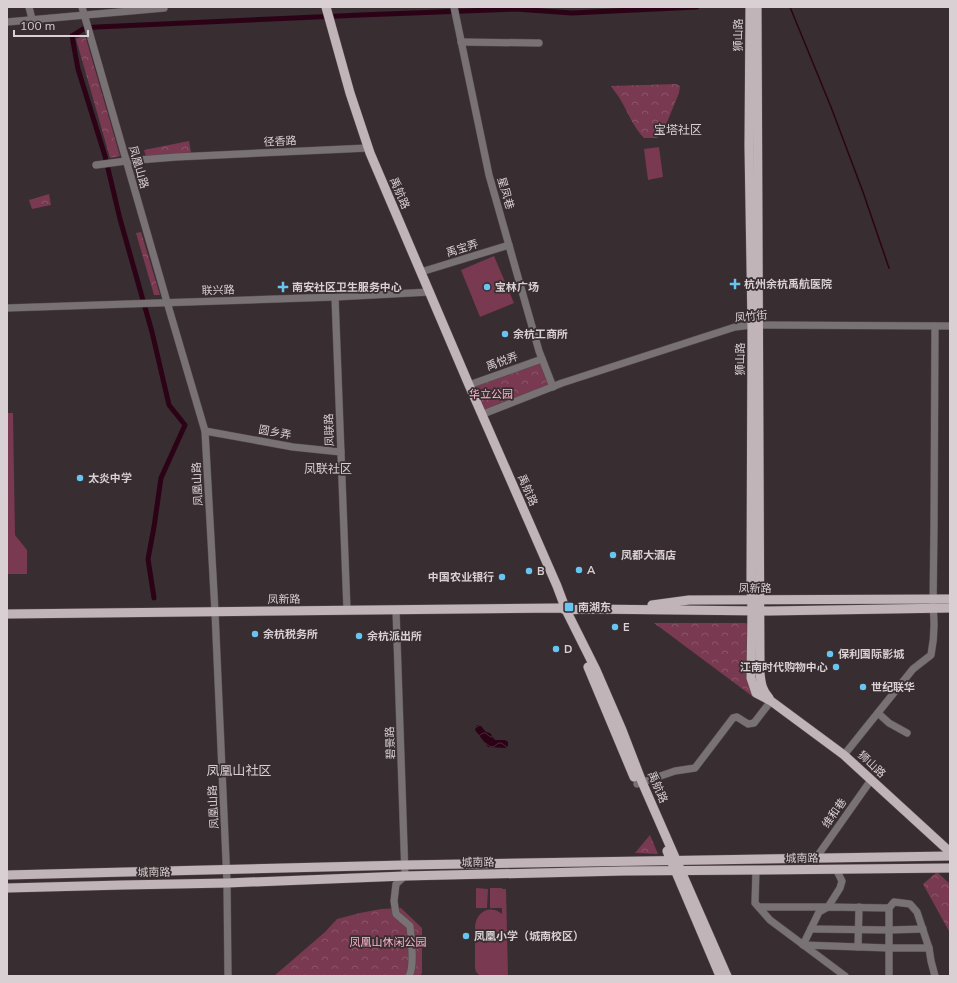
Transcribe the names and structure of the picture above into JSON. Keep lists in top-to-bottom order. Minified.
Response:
{"streets":{"main road":["狮山路","禹航路","凤新路","城南路"],"street":["径香路","凤凰山路","星凤巷","禹宝弄","联兴路","凤竹街","禹悦弄","凤联路","圆乡弄","碧景路","维和巷"]},"crossings":[["狮山路","凤竹街"],["狮山路","凤新路"],["狮山路","维和巷"],["径香路","凤凰山路"],["径香路","禹航路"],["凤凰山路","联兴路"],["凤凰山路","圆乡弄"],["凤凰山路","凤新路"],["凤凰山路","城南路"],["禹航路","禹宝弄"],["禹航路","联兴路"],["禹航路","凤竹街"],["禹航路","禹悦弄"],["禹航路","凤新路"],["禹航路","城南路"],["星凤巷","禹宝弄"],["星凤巷","凤竹街"],["星凤巷","禹悦弄"],["联兴路","凤联路"],["凤联路","圆乡弄"],["凤联路","凤新路"],["凤新路","碧景路"],["碧景路","城南路"],["维和巷","城南路"]],"districts":["宝塔社区","凤联社区","凤凰山社区"],"parks":["华立公园","凤凰山休闲公园"],"places":{"health":["杭州余杭禹航医院","南安社区卫生服务中心"],"other":["宝林广场","余杭工商所","太炎中学","凤都大酒店","A","B","中国农业银行","E","余杭税务所","余杭派出所","D","保利国际影城","江南时代购物中心","世纪联华","凤凰小学（城南校区）"],"transit":["南湖东"]},"scale_bar":"100 m"}
